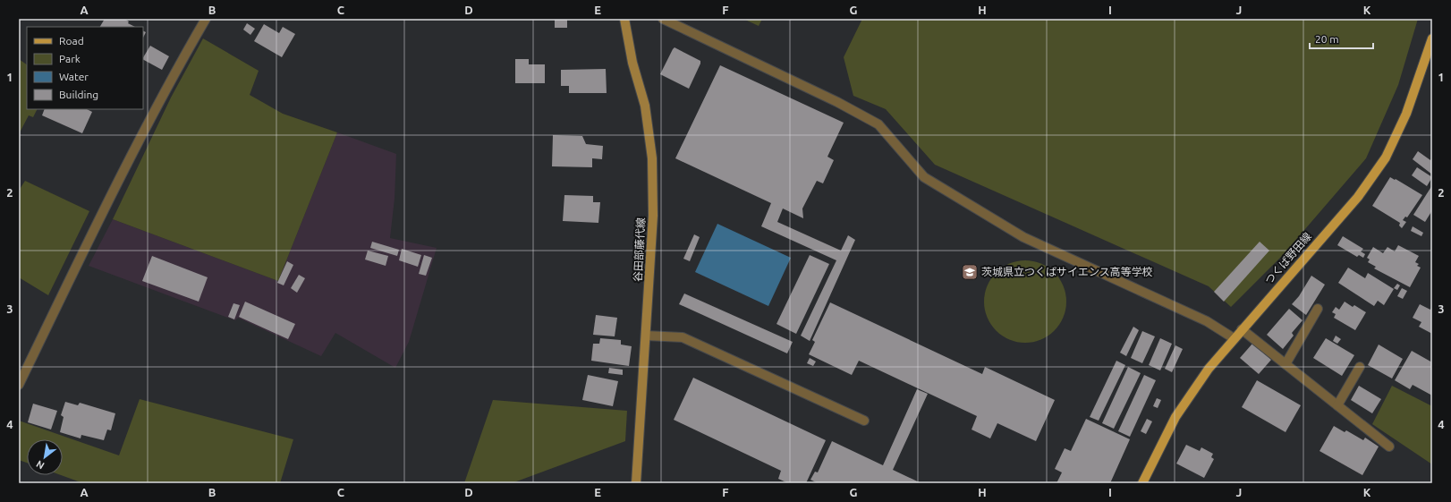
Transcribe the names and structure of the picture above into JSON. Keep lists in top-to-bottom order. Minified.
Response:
{"streets":{"main road":["谷田部藤代線","つくば野田線"]},"places":{"school or university":["茨城県立つくばサイエンス高等学校"]},"legend":["Road","Park","Water","Building"],"scale_bar":"20 m","north":"bottom left","grid":{"columns":["A","B","C","D","E","F","G","H","I","J","K"],"rows":["1","2","3","4"]}}
